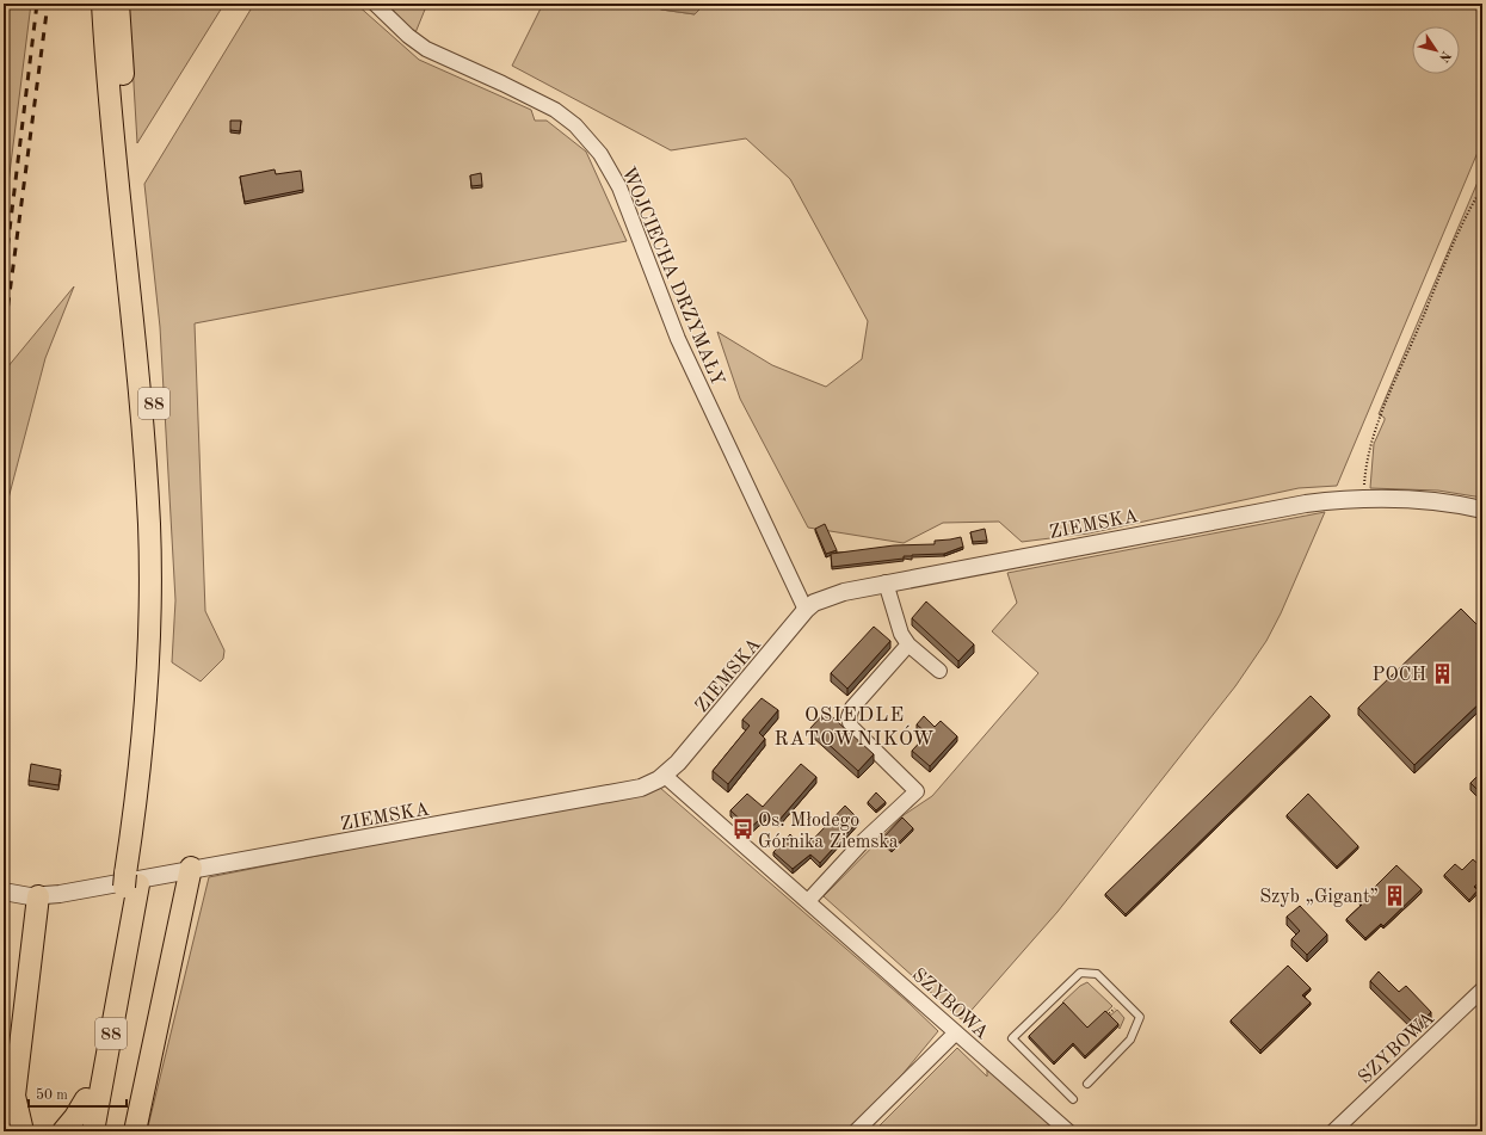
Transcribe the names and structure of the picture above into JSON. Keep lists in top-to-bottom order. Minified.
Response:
{"streets":{"main road":["88"],"street":["WOJCIECHA DRZYMAŁY","ZIEMSKA","SZYBOWA"]},"crossings":[["WOJCIECHA DRZYMAŁY","ZIEMSKA"],["ZIEMSKA","SZYBOWA"]],"districts":["OSIEDLE RATOWNIKÓW"],"places":{"building":["POCH","Szyb „Gigant”"],"bus stop":["Os. Młodego Górnika Ziemska"]},"scale_bar":"50 m","north":"bottom right"}
